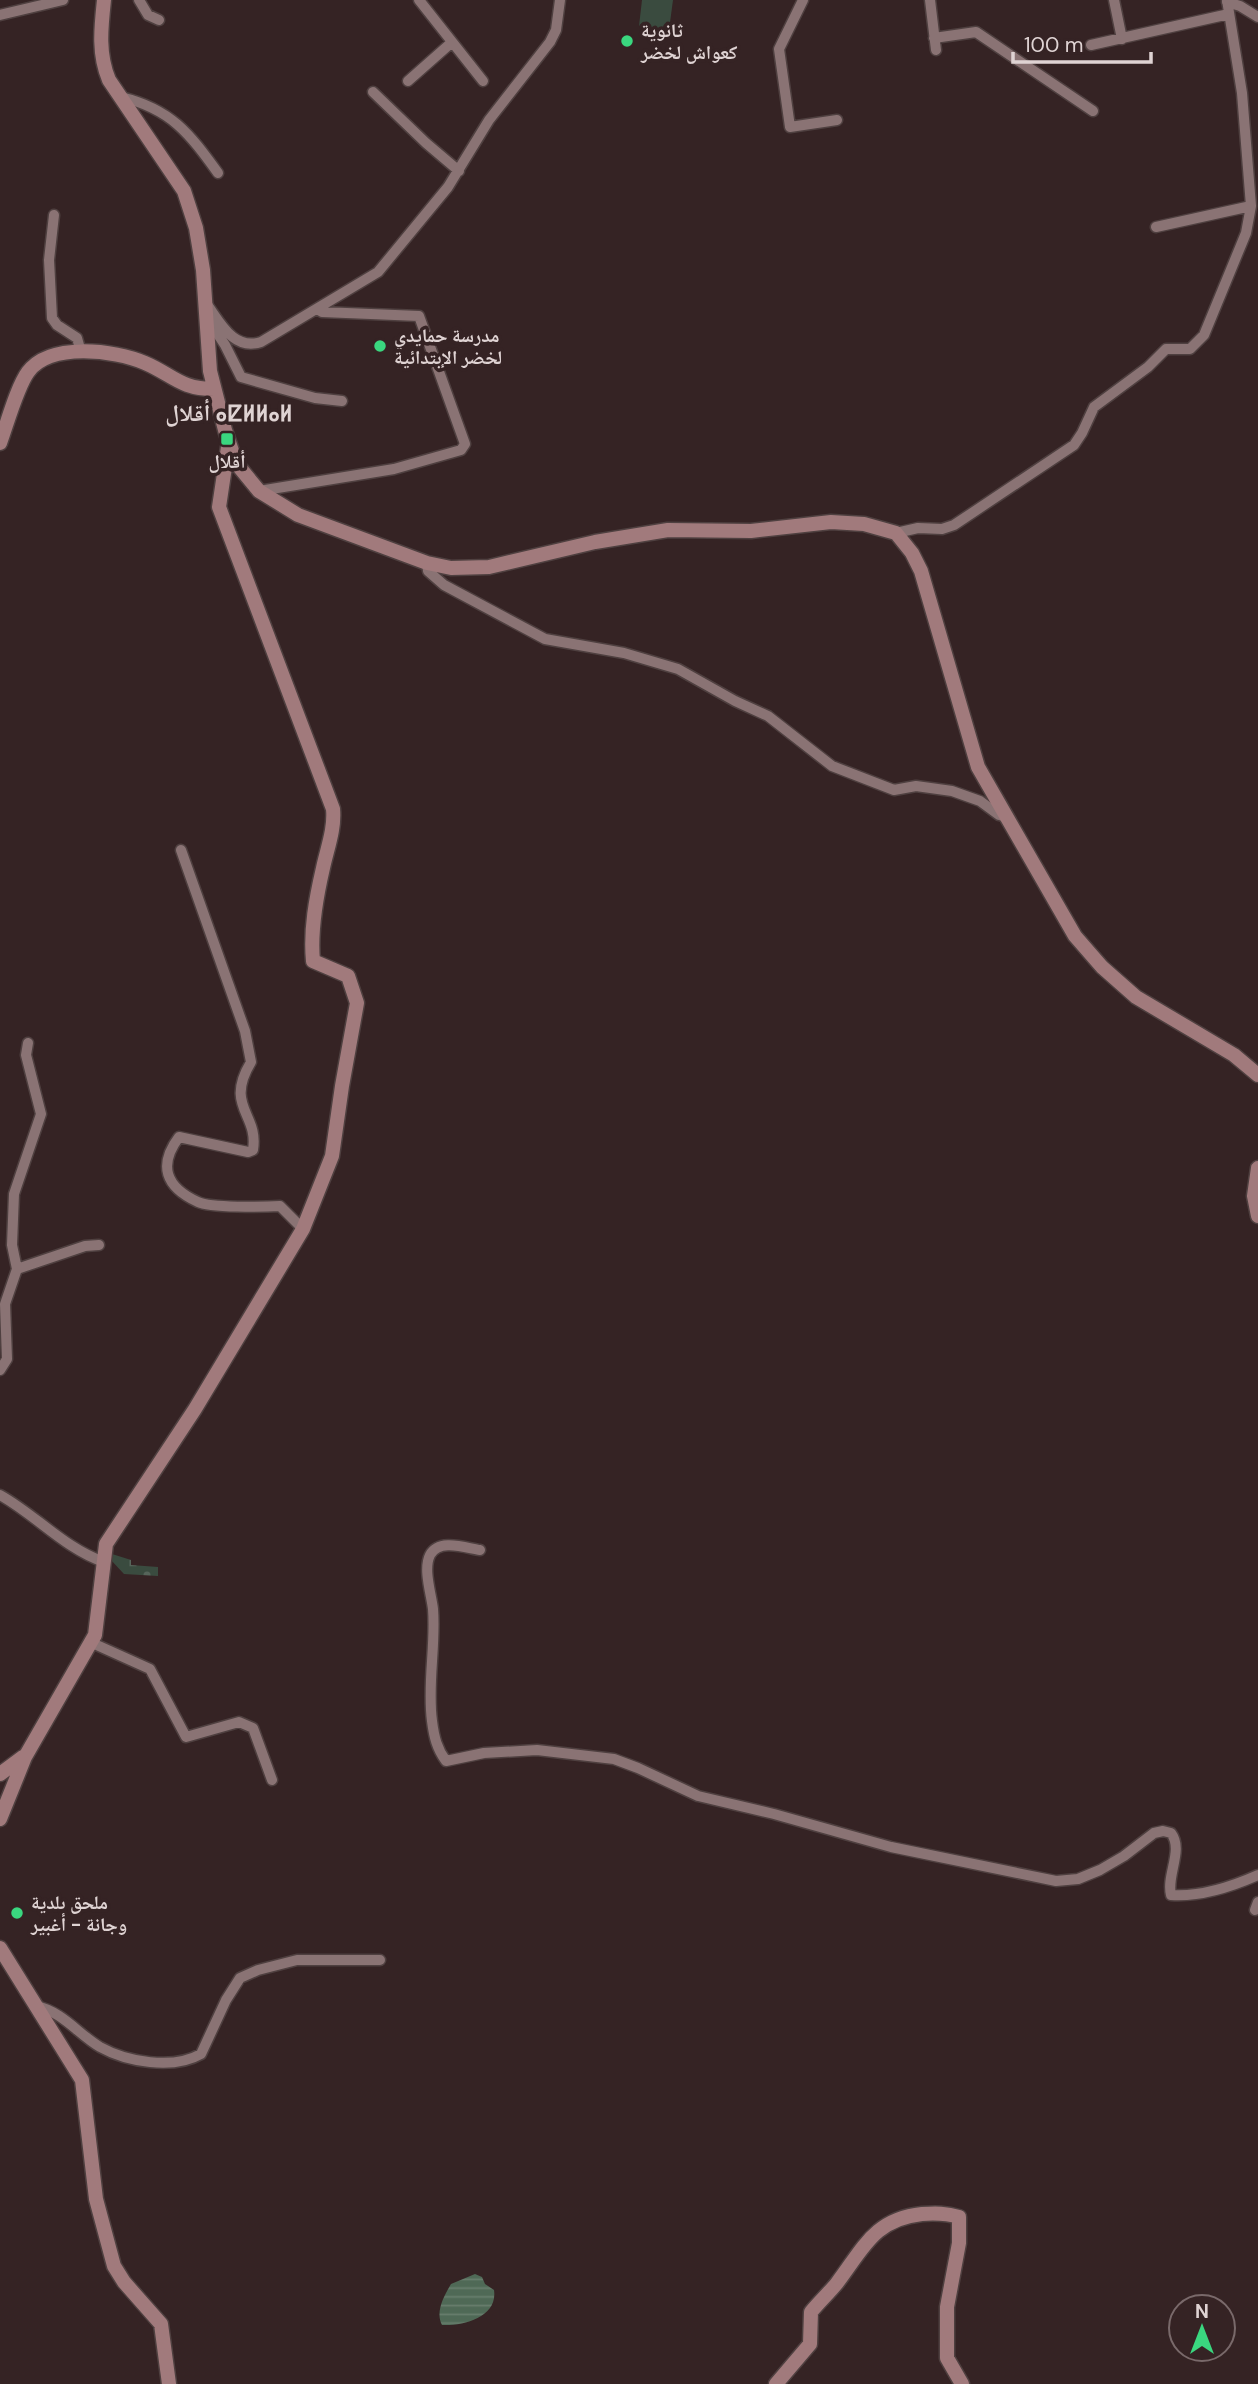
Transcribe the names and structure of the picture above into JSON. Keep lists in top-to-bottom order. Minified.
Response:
{"districts":["أقلال ⴰⵇⵍⵍⴰⵍ"],"places":{"other":["ثانوية كعواش لخضر","مدرسة حمايدي لخضر الإبتدائية","ملحق بلدية وجانة - أغبير"],"transit":["أقلال"]},"scale_bar":"100 m","north":"top"}
